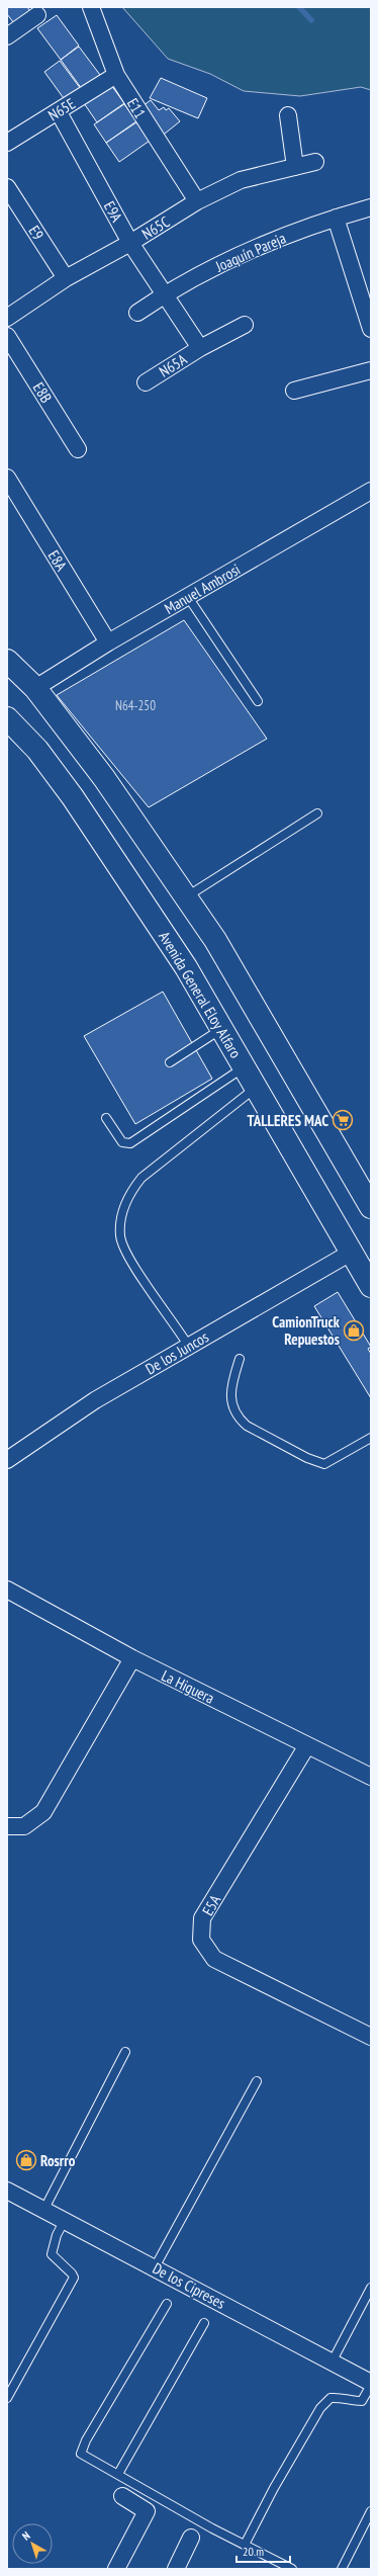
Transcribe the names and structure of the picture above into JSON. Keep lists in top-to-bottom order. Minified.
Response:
{"streets":{"main road":["Avenida General Eloy Alfaro"],"street":["E11","N65E","E9A","N65C","E9","Joaquín Pareja","N65A","E8B","E8A","Manuel Ambrosi","De los Juncos","La Higuera","E5A","De los Cipreses"]},"crossings":[["E11","N65E"],["E11","N65C"],["N65E","E9A"],["E9A","N65C"],["E9A","Joaquín Pareja"],["E9A","N65A"],["N65C","E9"],["E8A","Manuel Ambrosi"],["Avenida General Eloy Alfaro","De los Juncos"],["La Higuera","E5A"]],"places":{"supermarket":["TALLERES MAC"],"shop":["CamionTruck Repuestos","Rosrro"]},"house_numbers":["N64-250"],"scale_bar":"20 m","north":"top left"}
